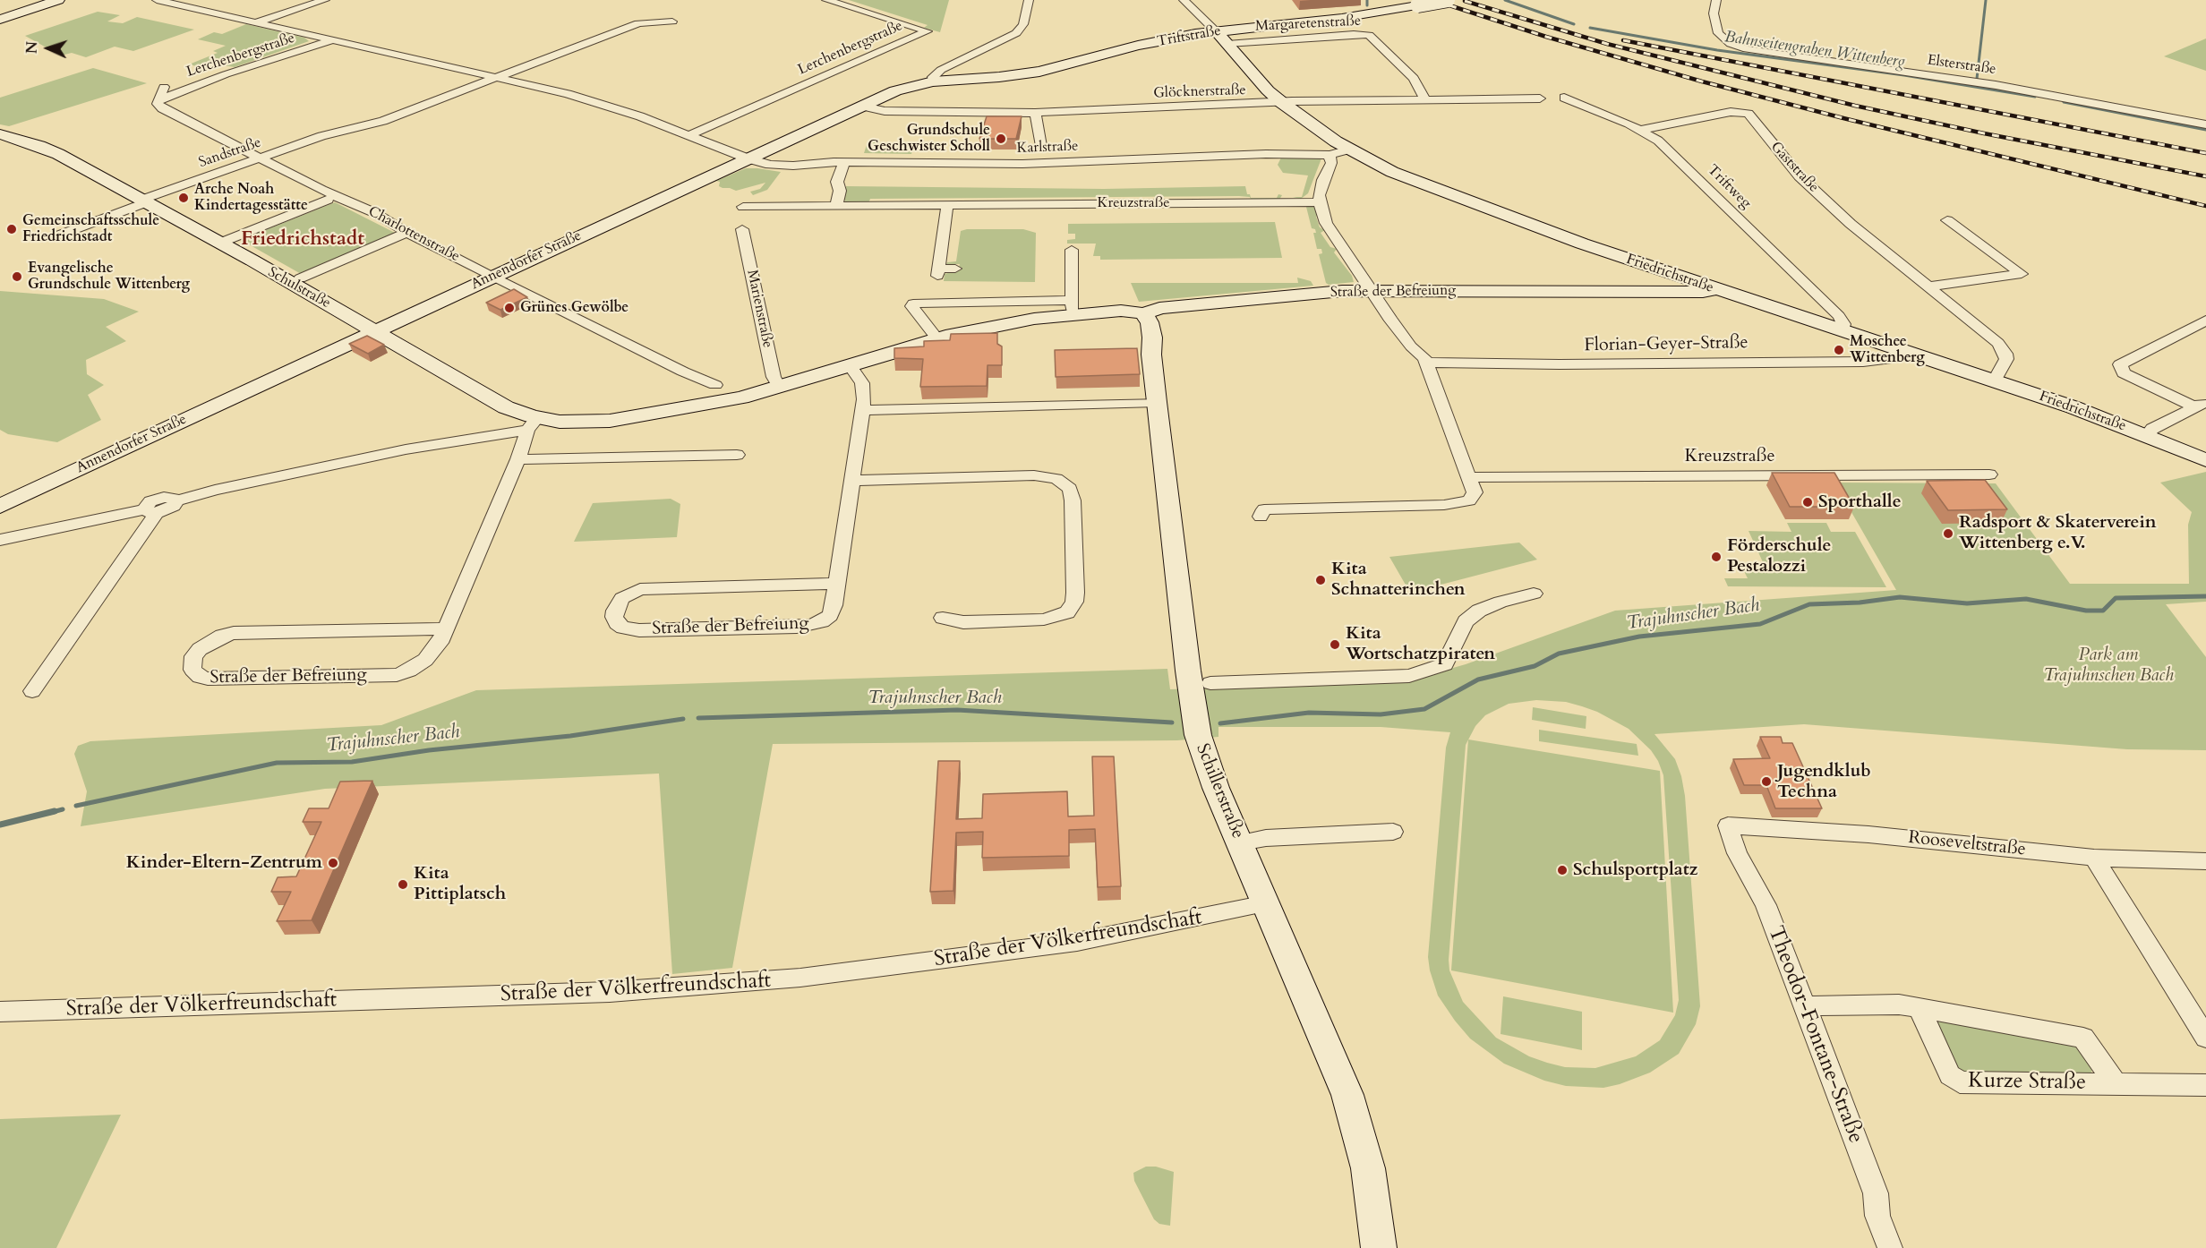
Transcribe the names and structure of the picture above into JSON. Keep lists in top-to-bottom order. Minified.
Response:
{"streets":{"street":["Margaretenstraße","Triftstraße","Lerchenbergstraße","Elsterstraße","Glöcknerstraße","Karlstraße","Sandstraße","Gaststraße","Triftweg","Kreuzstraße","Charlottenstraße","Annendorfer Straße","Friedrichstraße","Schulstraße","Straße der Befreiung","Marienstraße","Florian-Geyer-Straße","Schillerstraße","Rooseveltstraße","Straße der Völkerfreundschaft","Theodor-Fontane-Straße","Kurze Straße"]},"crossings":[["Margaretenstraße","Glöcknerstraße"],["Margaretenstraße","Friedrichstraße"],["Triftstraße","Annendorfer Straße"],["Triftstraße","Friedrichstraße"],["Lerchenbergstraße","Karlstraße"],["Lerchenbergstraße","Sandstraße"],["Lerchenbergstraße","Charlottenstraße"],["Lerchenbergstraße","Annendorfer Straße"],["Glöcknerstraße","Annendorfer Straße"],["Glöcknerstraße","Friedrichstraße"],["Karlstraße","Annendorfer Straße"],["Karlstraße","Friedrichstraße"],["Sandstraße","Charlottenstraße"],["Sandstraße","Schulstraße"],["Gaststraße","Triftweg"],["Gaststraße","Friedrichstraße"],["Triftweg","Friedrichstraße"],["Charlottenstraße","Annendorfer Straße"],["Annendorfer Straße","Schulstraße"],["Friedrichstraße","Straße der Befreiung"],["Friedrichstraße","Florian-Geyer-Straße"],["Schulstraße","Straße der Befreiung"],["Straße der Befreiung","Marienstraße"],["Straße der Befreiung","Schillerstraße"],["Schillerstraße","Straße der Völkerfreundschaft"],["Rooseveltstraße","Theodor-Fontane-Straße"],["Theodor-Fontane-Straße","Kurze Straße"]],"districts":["Friedrichstadt"],"water":["Bahnseitengraben Wittenberg","Trajuhnscher Bach"],"parks":["Park am Trajuhnschen Bach"],"places":["Grundschule Geschwister Scholl","Arche Noah Kindertagesstätte","Gemeinschaftsschule Friedrichstadt","Evangelische Grundschule Wittenberg","Grünes Gewölbe","Moschee Wittenberg","Sporthalle","Radsport & Skaterverein Wittenberg e.V.","Förderschule Pestalozzi","Kita Schnatterinchen","Kita Wortschatzpiraten","Jugendklub Techna","Kinder-Eltern-Zentrum","Schulsportplatz","Kita Pittiplatsch"],"north":"left"}
